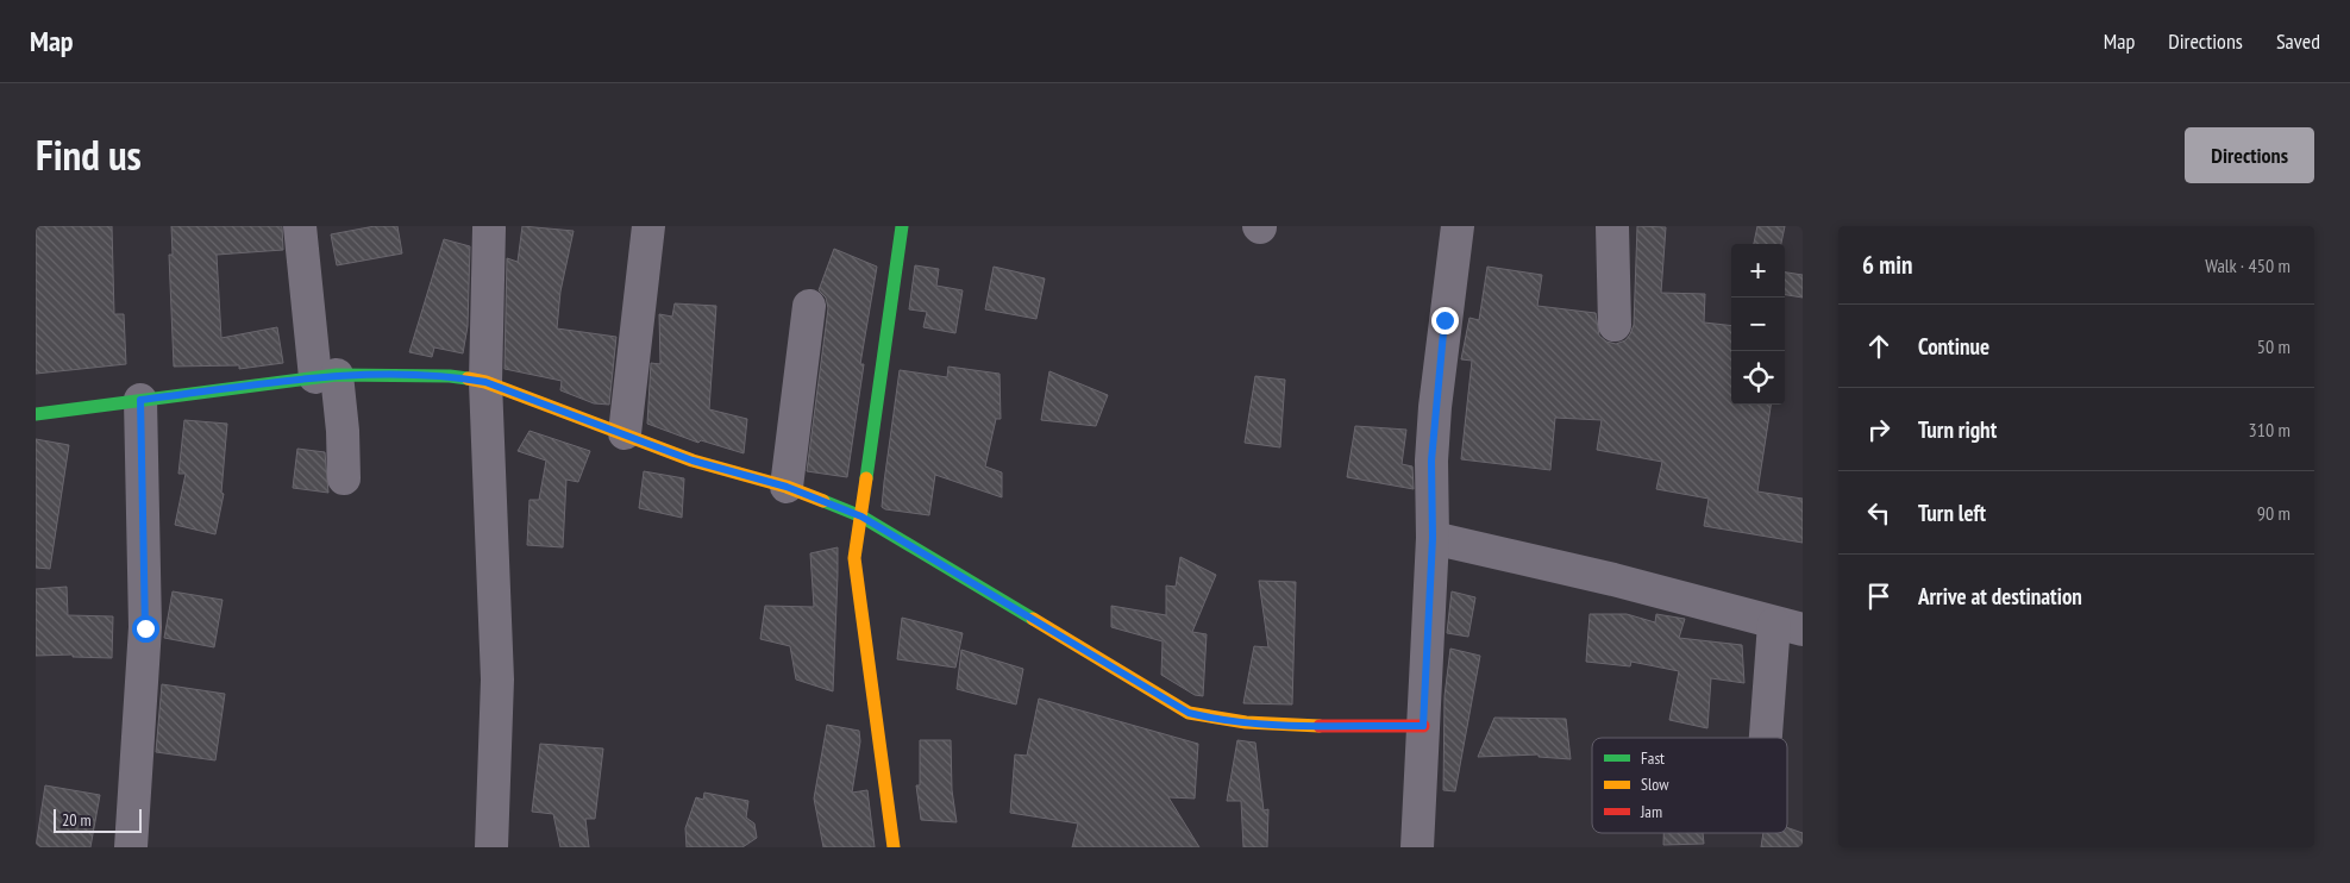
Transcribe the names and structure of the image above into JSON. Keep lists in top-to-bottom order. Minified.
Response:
{"legend":["Fast","Slow","Jam"],"scale_bar":"20 m","page":{"header":"Map","nav":["Map","Directions","Saved"],"title":"Find us","buttons":"Directions","heading":["6 min","Walk · 450 m"],"map_buttons":["+","−"],"list":[["Continue","50 m"],["Turn right","310 m"],["Turn left","90 m"],"Arrive at destination"],"scale":"20 m"}}
